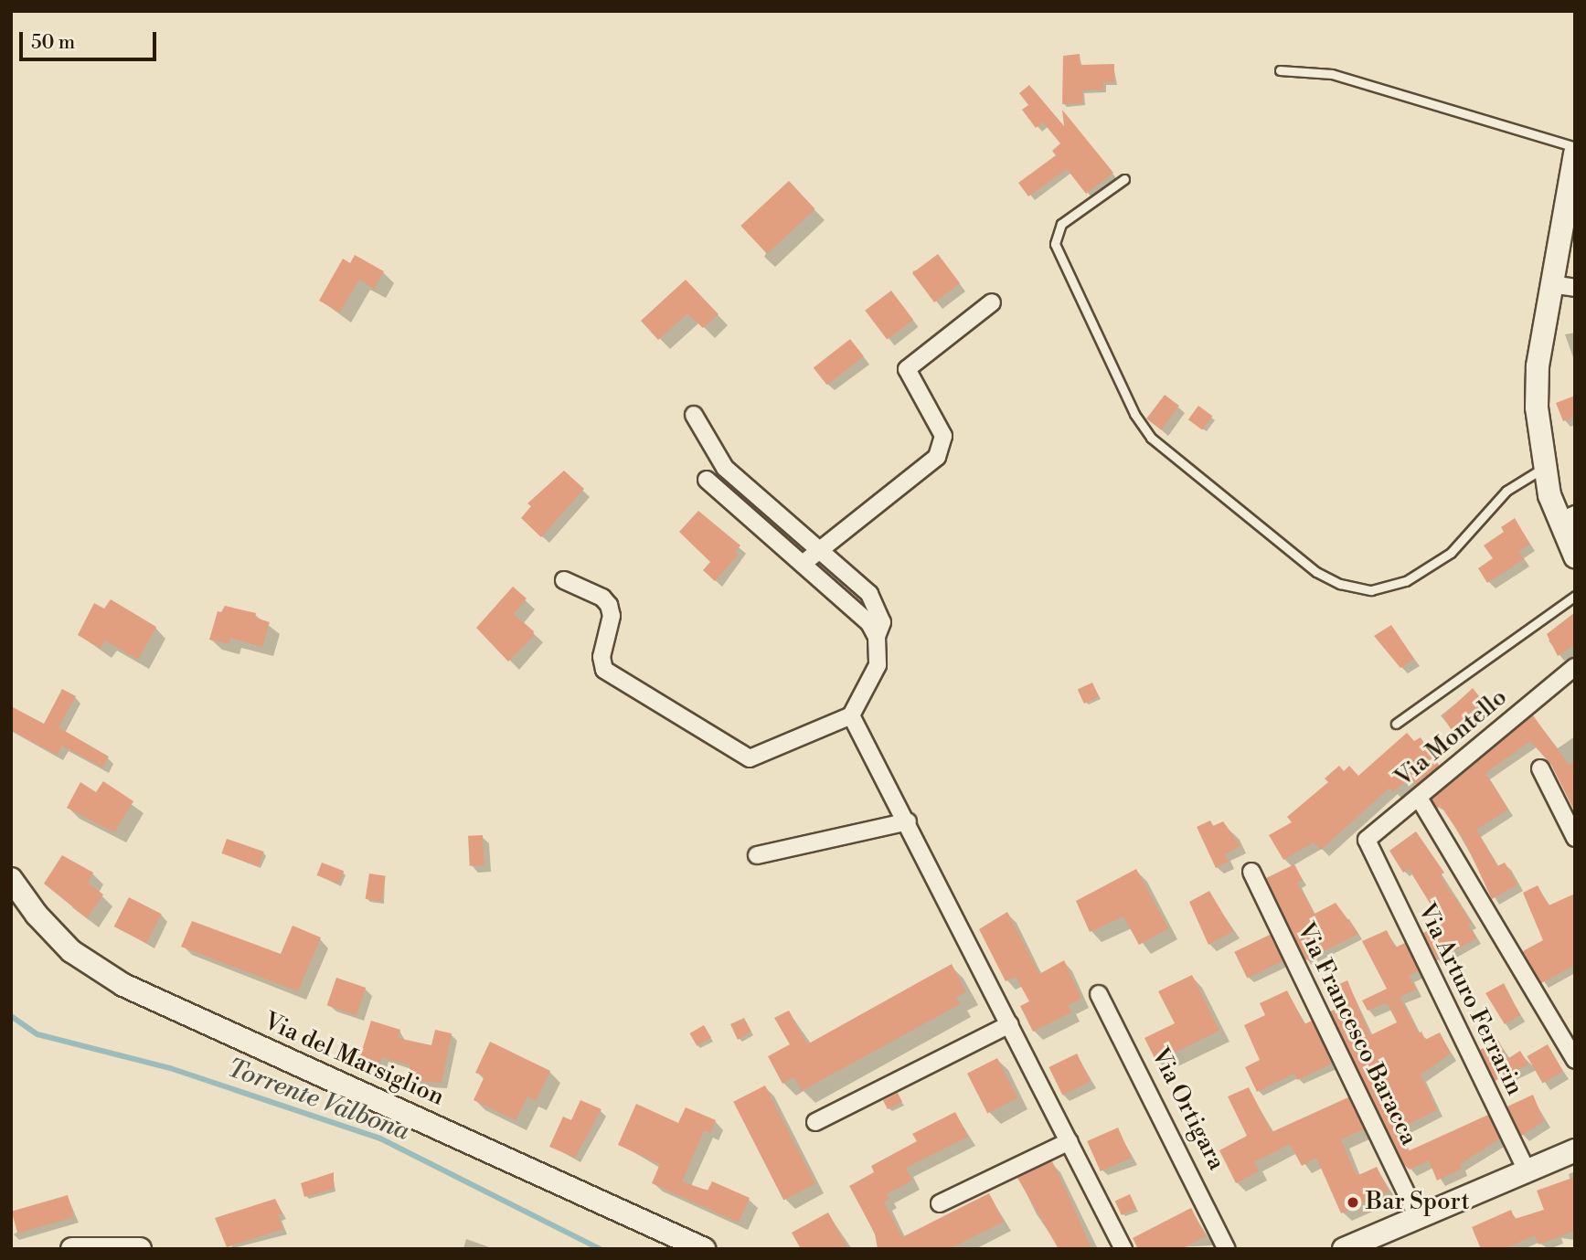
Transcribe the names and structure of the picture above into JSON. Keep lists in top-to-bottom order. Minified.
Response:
{"streets":{"street":["Via Montello","Via Arturo Ferrarin","Via Francesco Baracca","Via del Marsiglion","Via Ortigara"]},"crossings":[["Via Montello","Via Arturo Ferrarin"]],"water":["Torrente Valbona"],"places":["Bar Sport"],"scale_bar":"50 m"}
